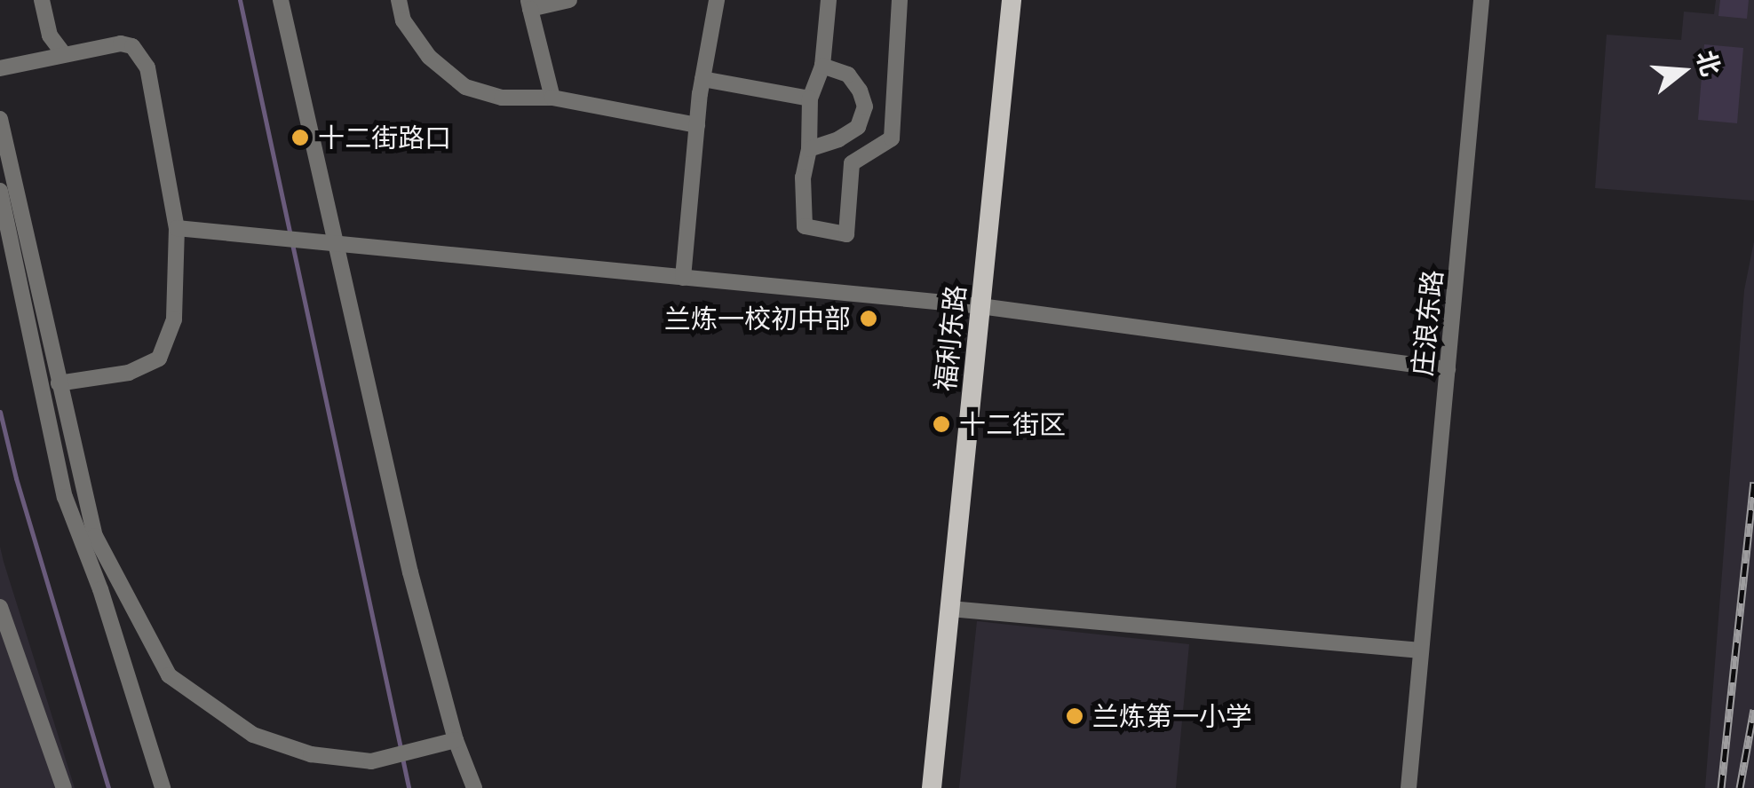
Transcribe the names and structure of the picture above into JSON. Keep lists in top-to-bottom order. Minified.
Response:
{"streets":{"main road":["福利东路"],"street":["庄浪东路"]},"places":["十二街路口","兰炼一校初中部","十二街区","兰炼第一小学"],"north":"right"}
